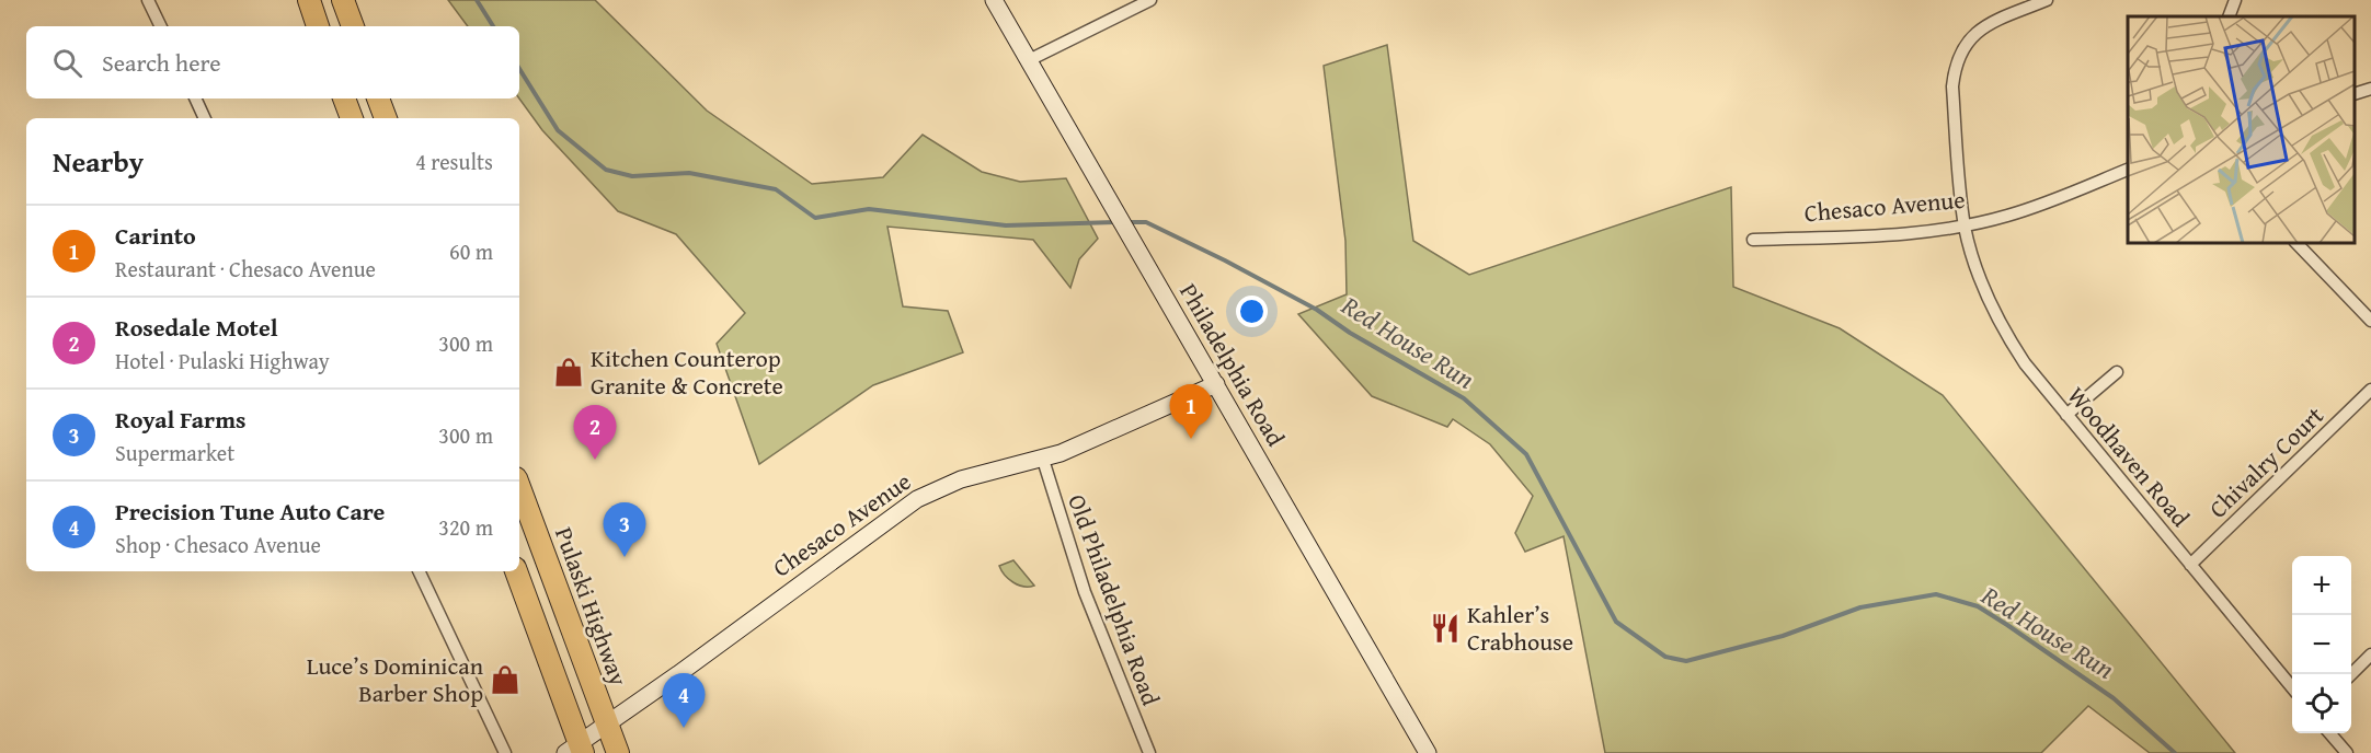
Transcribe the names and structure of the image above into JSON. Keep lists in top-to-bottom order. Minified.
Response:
{"streets":{"highway":["Pulaski Highway"],"main road":["Chesaco Avenue","Philadelphia Road"],"street":["Woodhaven Road","Chivalry Court","Old Philadelphia Road"]},"crossings":[["Chesaco Avenue","Philadelphia Road"],["Chesaco Avenue","Woodhaven Road"],["Chesaco Avenue","Old Philadelphia Road"],["Chesaco Avenue","Pulaski Highway"],["Woodhaven Road","Chivalry Court"]],"water":["Red House Run"],"places":{"shop":["Kitchen Counterop Granite & Concrete","Luce’s Dominican Barber Shop"],"restaurant":["Kahler’s Crabhouse"]},"page":{"search":"Search here","heading":["Nearby","4 results"],"list":[{"mark":"1","name":"Carinto","note":"Restaurant · Chesaco Avenue","value":"60 m"},{"mark":"2","name":"Rosedale Motel","note":"Hotel · Pulaski Highway","value":"300 m"},{"mark":"3","name":"Royal Farms","note":"Supermarket","value":"300 m"},{"mark":"4","name":"Precision Tune Auto Care","note":"Shop · Chesaco Avenue","value":"320 m"}],"pins":["1","2","3","4"],"map_buttons":["+","−"]}}
